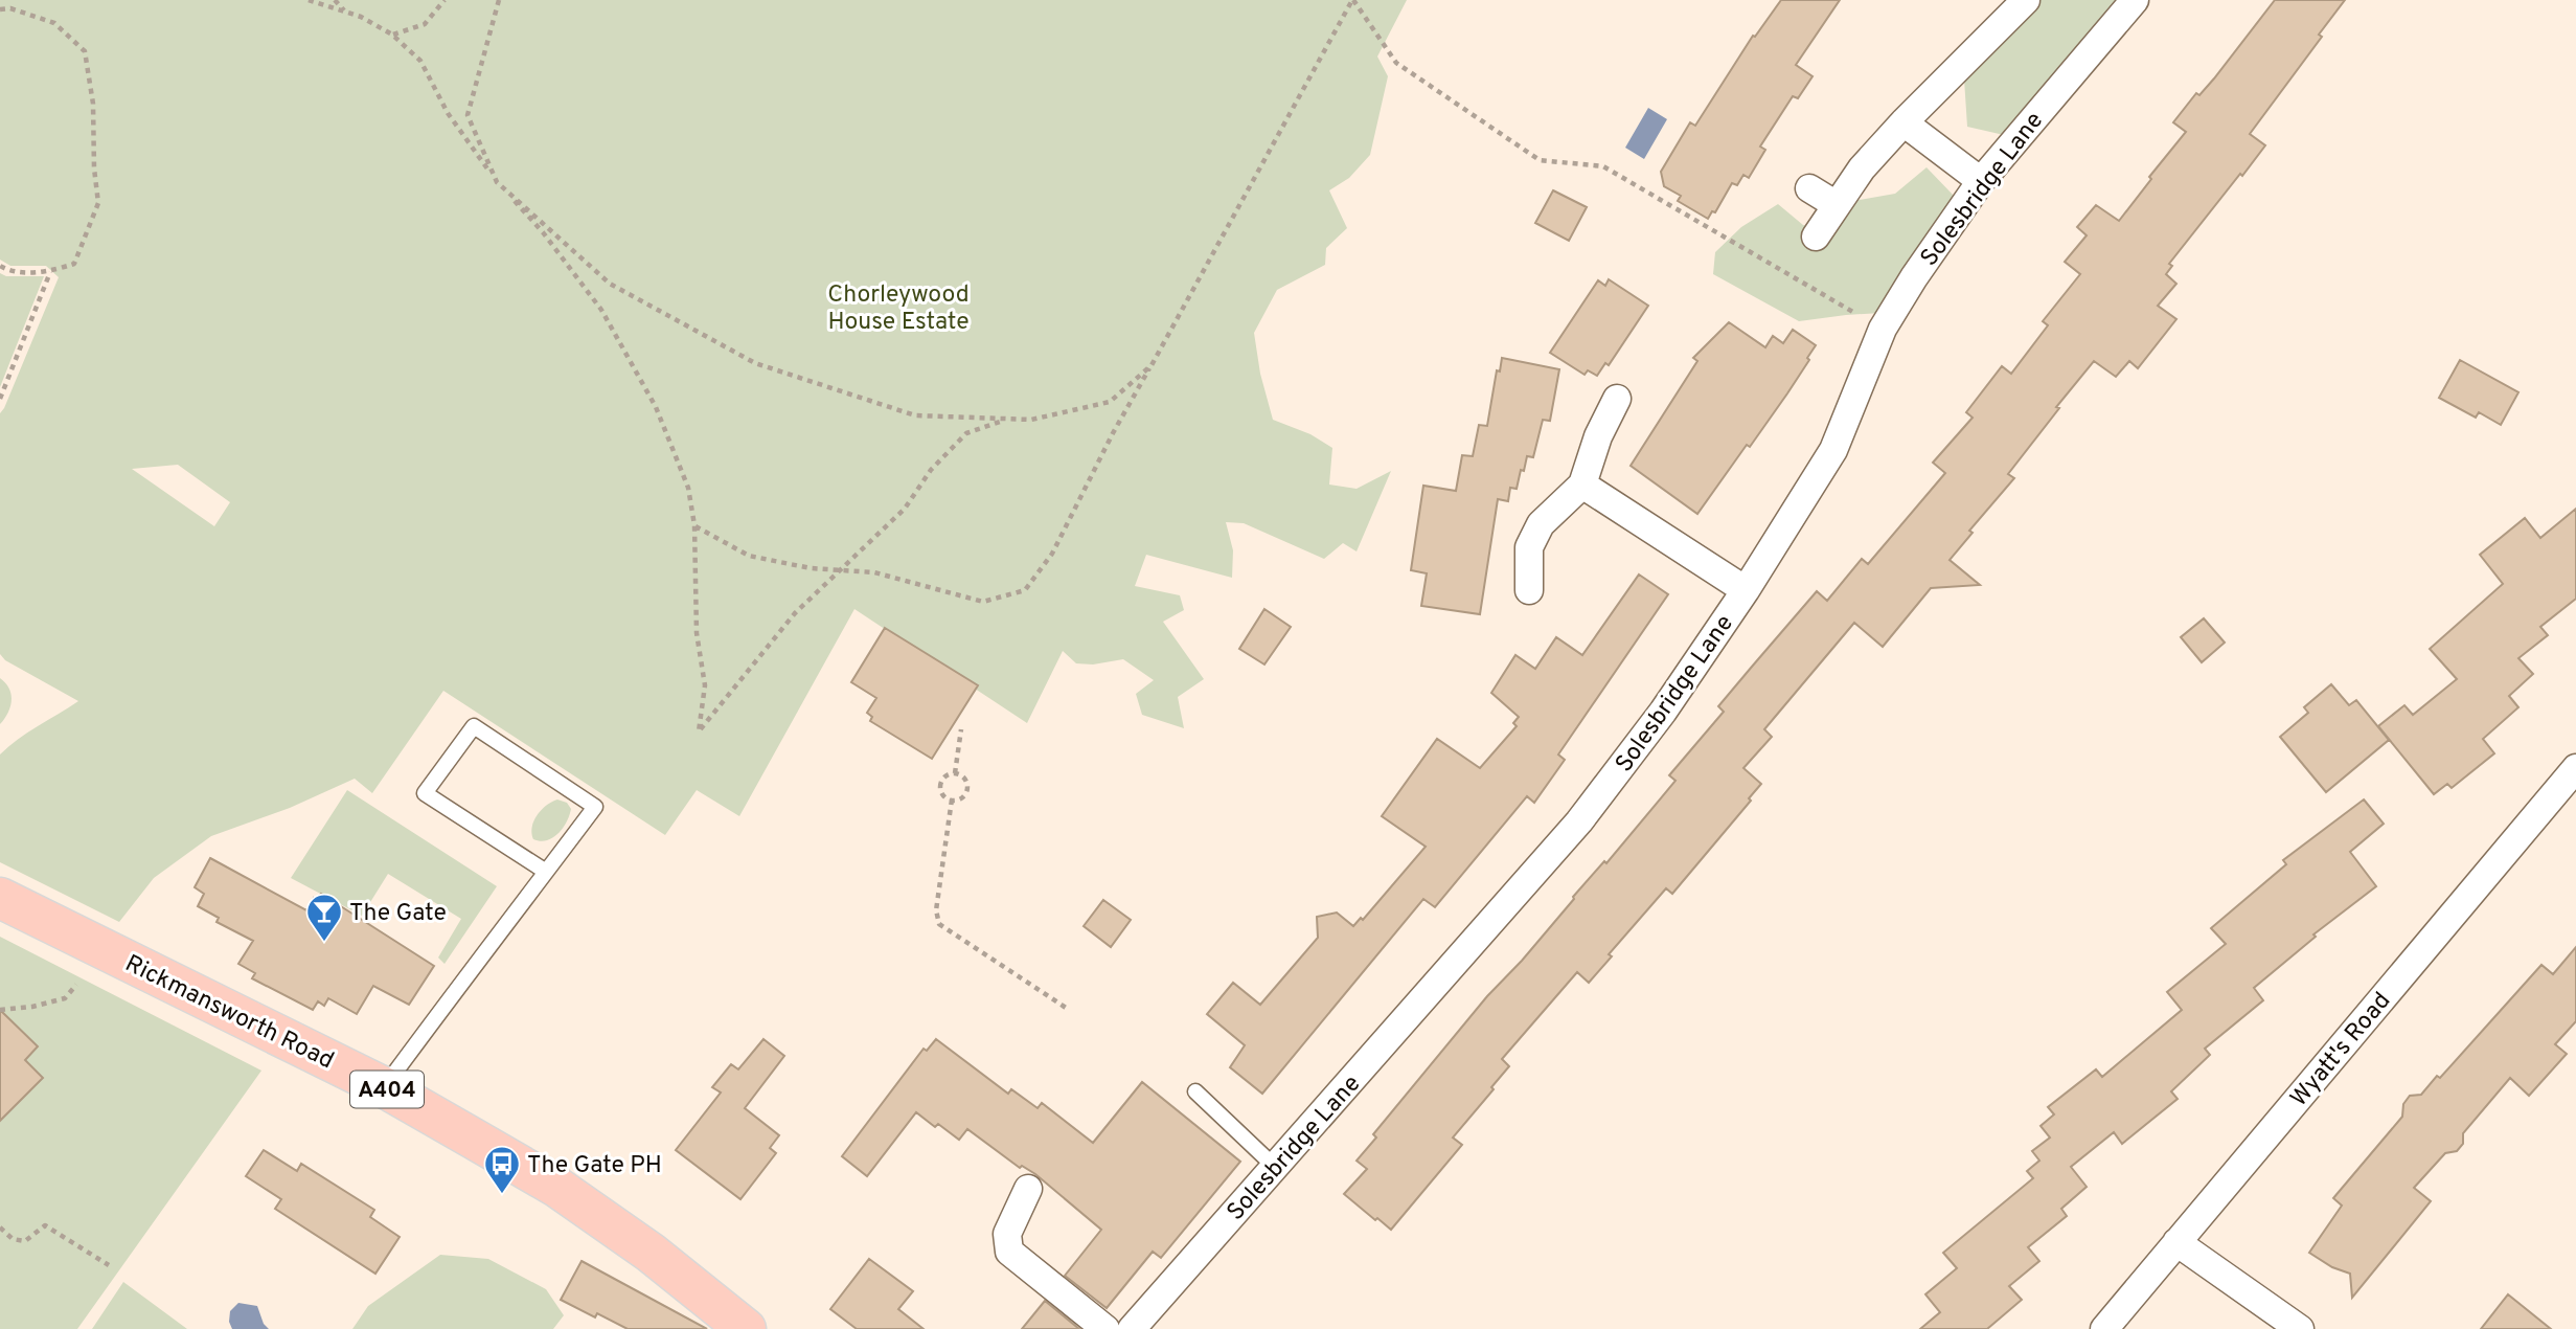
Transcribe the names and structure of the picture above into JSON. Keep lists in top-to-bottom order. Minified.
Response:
{"streets":{"main road":["Rickmansworth Road","A404"],"street":["Solesbridge Lane","Wyatt's Road"]},"parks":["Chorleywood House Estate"],"places":{"bar":["The Gate"],"bus stop":["The Gate PH"]}}
